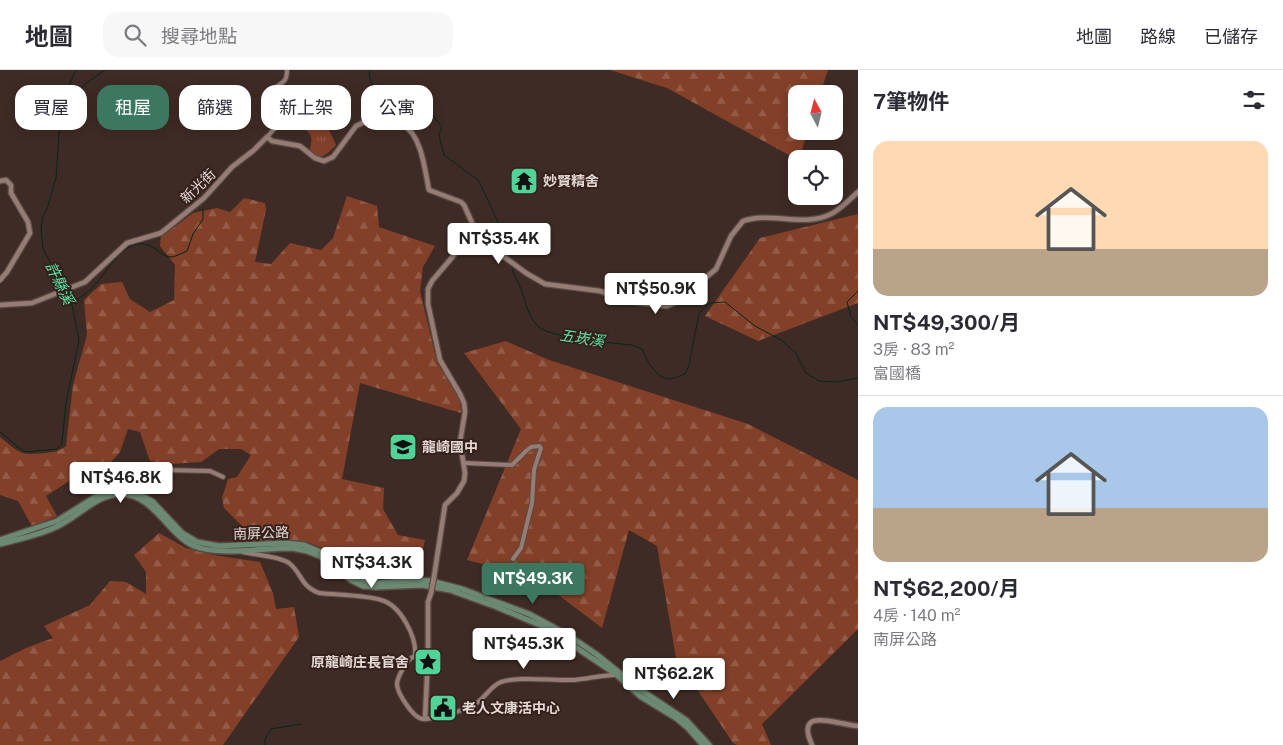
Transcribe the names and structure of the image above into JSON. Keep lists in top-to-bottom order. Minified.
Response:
{"streets":{"main road":["南屏公路"],"street":["新光街"]},"water":["許縣溪","五崁溪"],"places":{"temple":["妙賢精舍"],"school or university":["龍崎國中"],"place":["原龍崎庄長官舍"],"public building":["老人文康活中心"]},"north":"top","page":{"header":"地圖","search":"搜尋地點","nav":["地圖","路線","已儲存"],"heading":"7筆物件","chip":["買屋","租屋","篩選","新上架","公寓"],"list":[{"name":"NT$49,300/月","note":"3房 · 83 m² · 富國橋"},{"name":"NT$62,200/月","note":"4房 · 140 m² · 南屏公路"}],"price":["NT$35.4K","NT$50.9K","NT$46.8K","NT$34.3K","NT$49.3K","NT$45.3K","NT$62.2K"]}}
